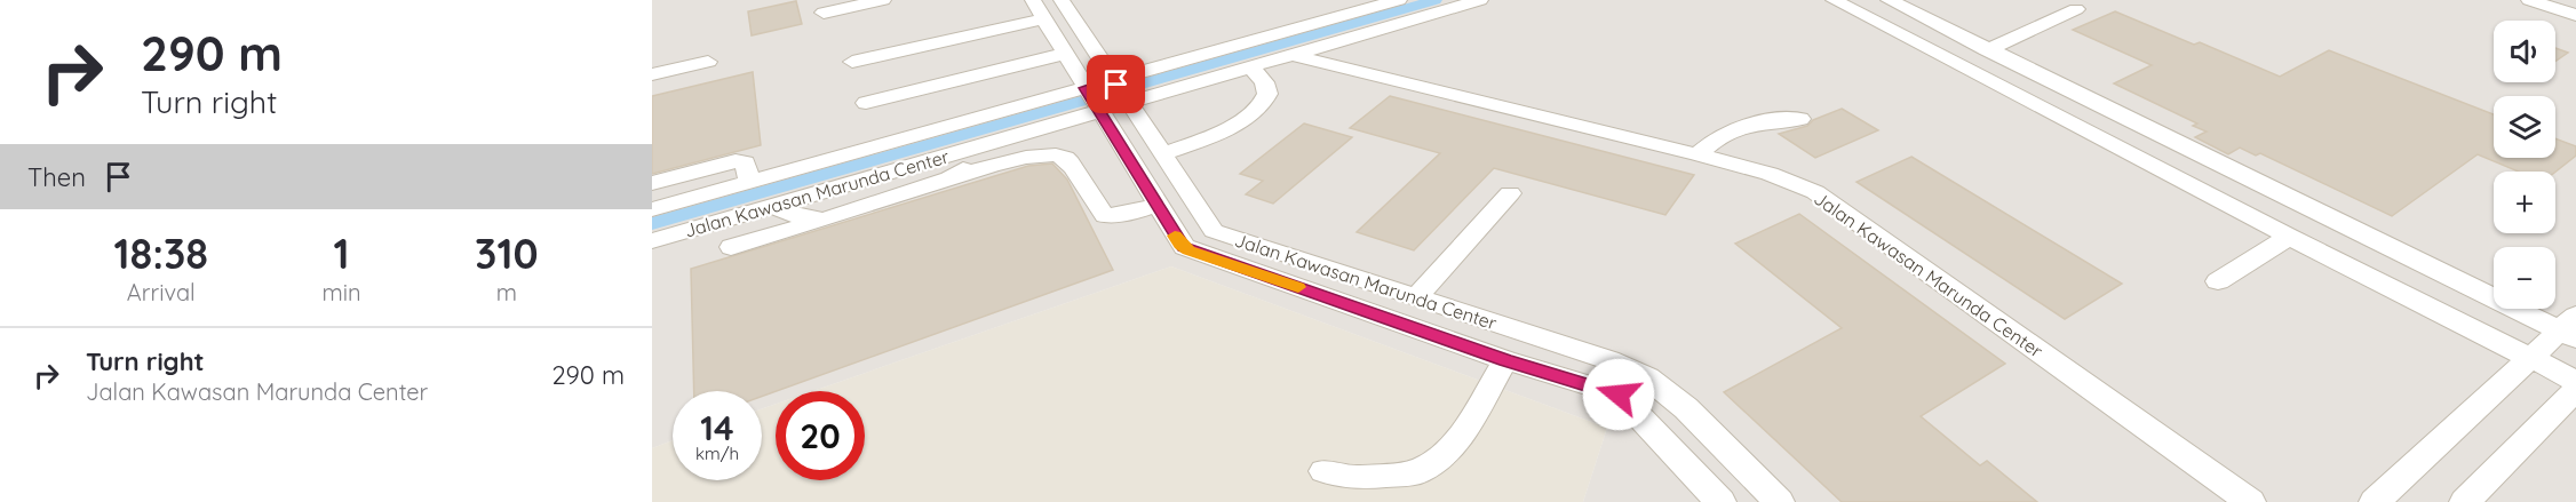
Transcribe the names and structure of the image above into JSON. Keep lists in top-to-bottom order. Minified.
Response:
{"streets":{"lane":["Jalan Kawasan Marunda Center"]},"page":{"turn":["290 m","Turn right"],"map_buttons":["+","−"],"then":"Then","eta":["18:38","Arrival","1","min","310","m"],"list":[{"name":"Turn right","note":"Jalan Kawasan Marunda Center","value":"290 m"}],"speed":"14 km/h","limit":"20"}}
